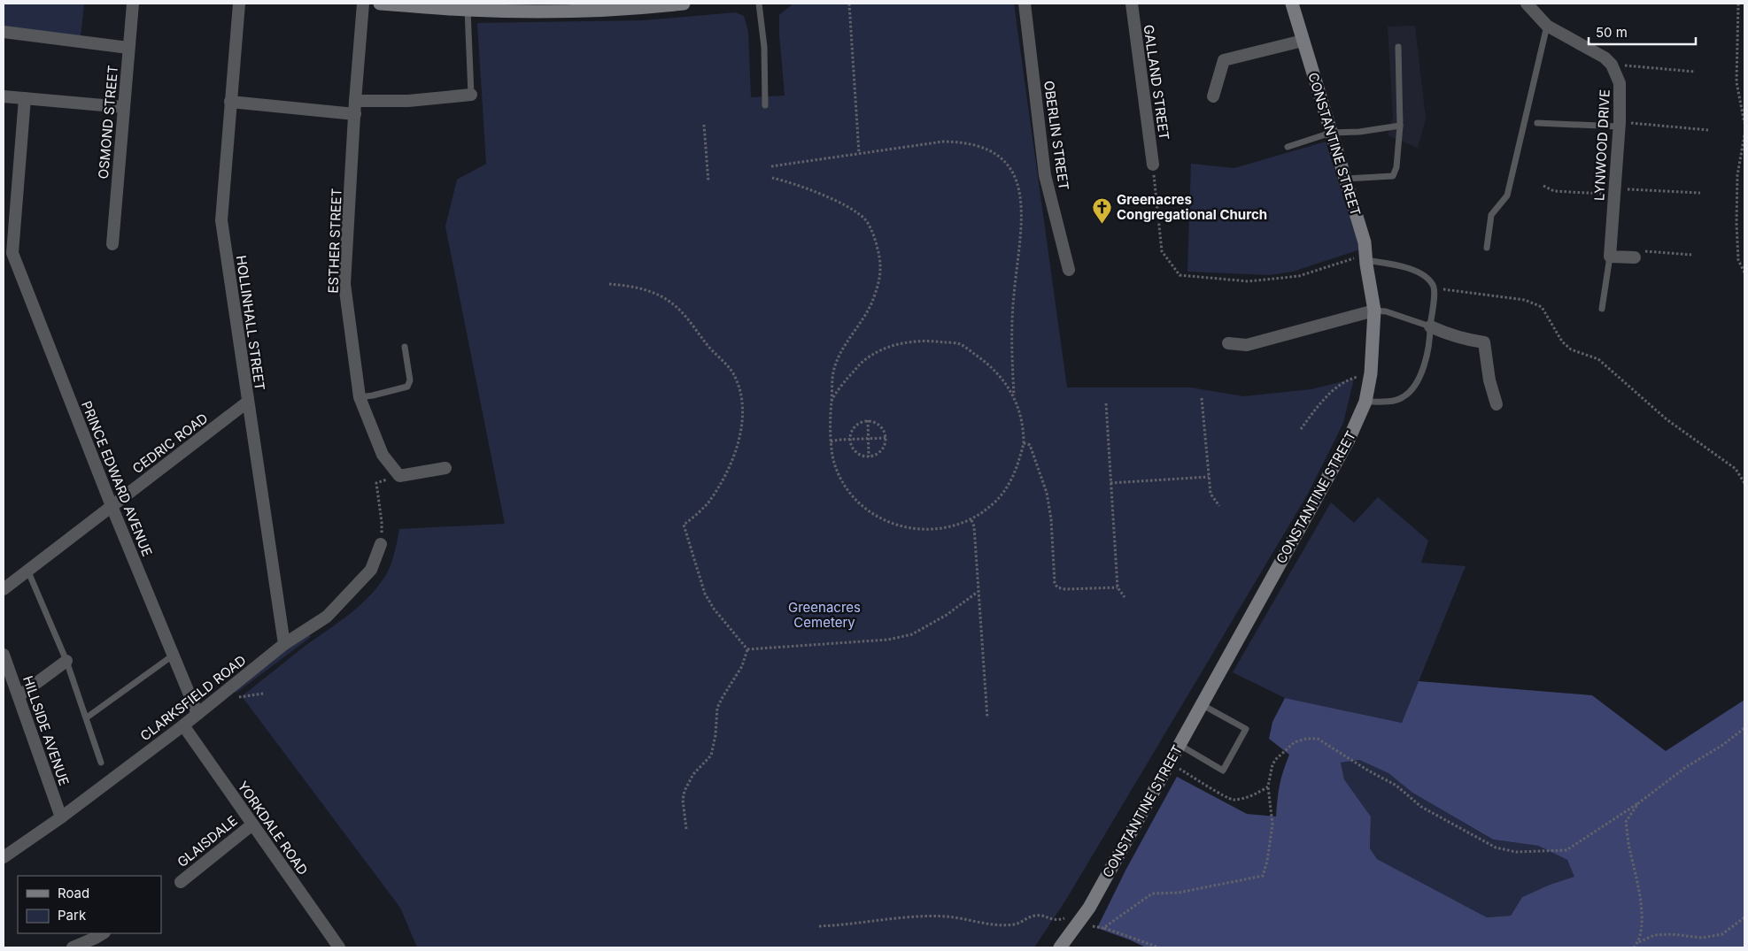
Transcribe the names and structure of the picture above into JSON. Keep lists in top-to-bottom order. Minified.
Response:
{"streets":{"street":["GALLAND STREET","OSMOND STREET","OBERLIN STREET","CONSTANTINE STREET","LYNWOOD DRIVE","ESTHER STREET","HOLLINHALL STREET","CEDRIC ROAD","PRINCE EDWARD AVENUE","CLARKSFIELD ROAD","HILLSIDE AVENUE","YORKDALE ROAD","GLAISDALE"]},"crossings":[["HOLLINHALL STREET","CEDRIC ROAD"],["HOLLINHALL STREET","CLARKSFIELD ROAD"],["CEDRIC ROAD","PRINCE EDWARD AVENUE"],["PRINCE EDWARD AVENUE","CLARKSFIELD ROAD"],["CLARKSFIELD ROAD","HILLSIDE AVENUE"],["CLARKSFIELD ROAD","YORKDALE ROAD"],["YORKDALE ROAD","GLAISDALE"]],"parks":["Greenacres Cemetery"],"places":{"church":["Greenacres Congregational Church"]},"legend":["Road","Park"],"scale_bar":"50 m"}
